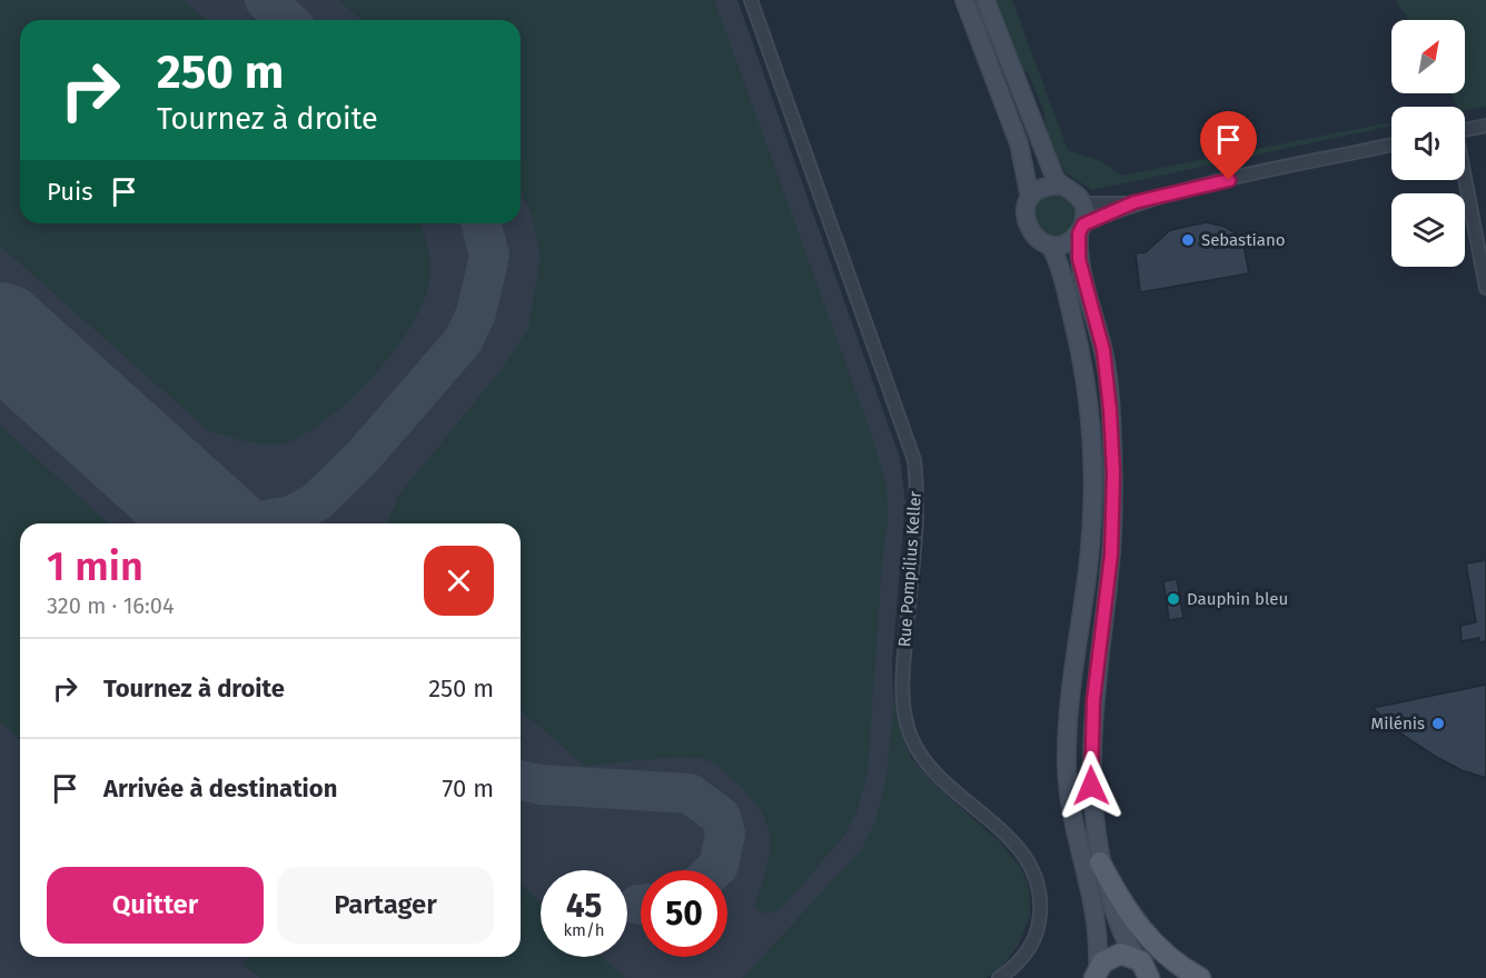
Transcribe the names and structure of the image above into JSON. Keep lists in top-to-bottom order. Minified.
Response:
{"streets":{"street":["Rue Pompilius Keller"]},"places":["Sebastiano","Dauphin bleu","Milénis"],"north":"top right","page":{"turn":["250 m","Tournez à droite"],"then":"Puis","heading":["1 min","320 m · 16:04"],"list":[{"name":"Tournez à droite","value":"250 m"},{"name":"Arrivée à destination","value":"70 m"}],"buttons":["Quitter","Partager"],"speed":"45 km/h","limit":"50"}}
